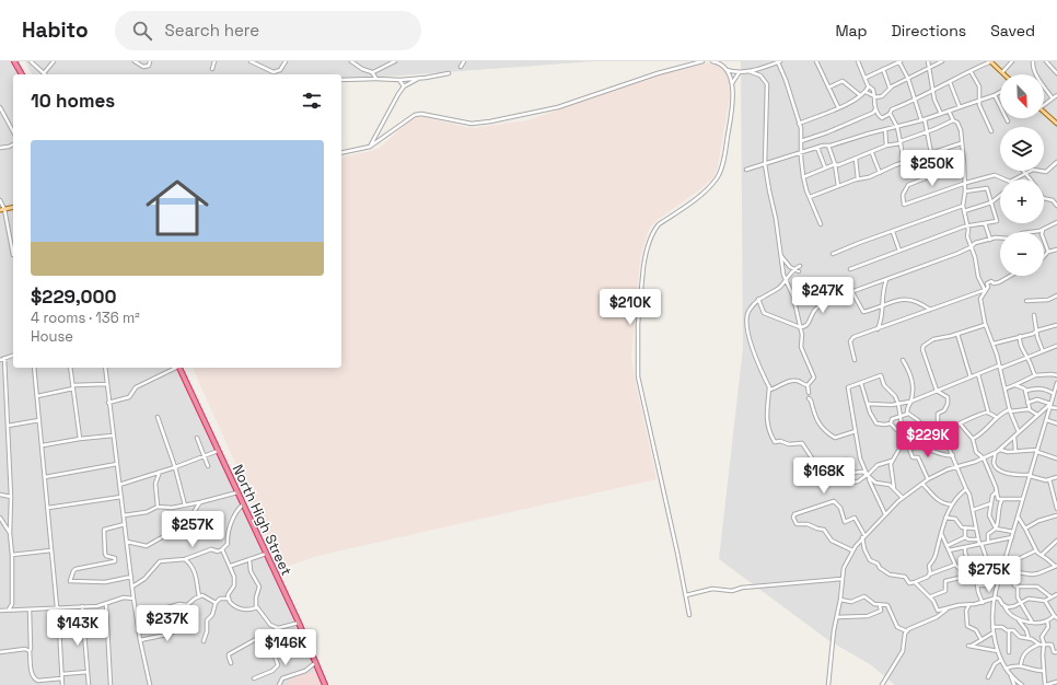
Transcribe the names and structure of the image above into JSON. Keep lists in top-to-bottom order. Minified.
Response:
{"streets":{"highway":["North High Street"]},"north":"bottom right","page":{"header":"Habito","search":"Search here","nav":["Map","Directions","Saved"],"map_buttons":["+","−"],"heading":"10 homes","list":[{"name":"$229,000","note":"4 rooms · 136 m² · House"}],"price":["$250K","$247K","$210K","$229K","$168K","$257K","$275K","$237K","$143K","$146K"]}}
